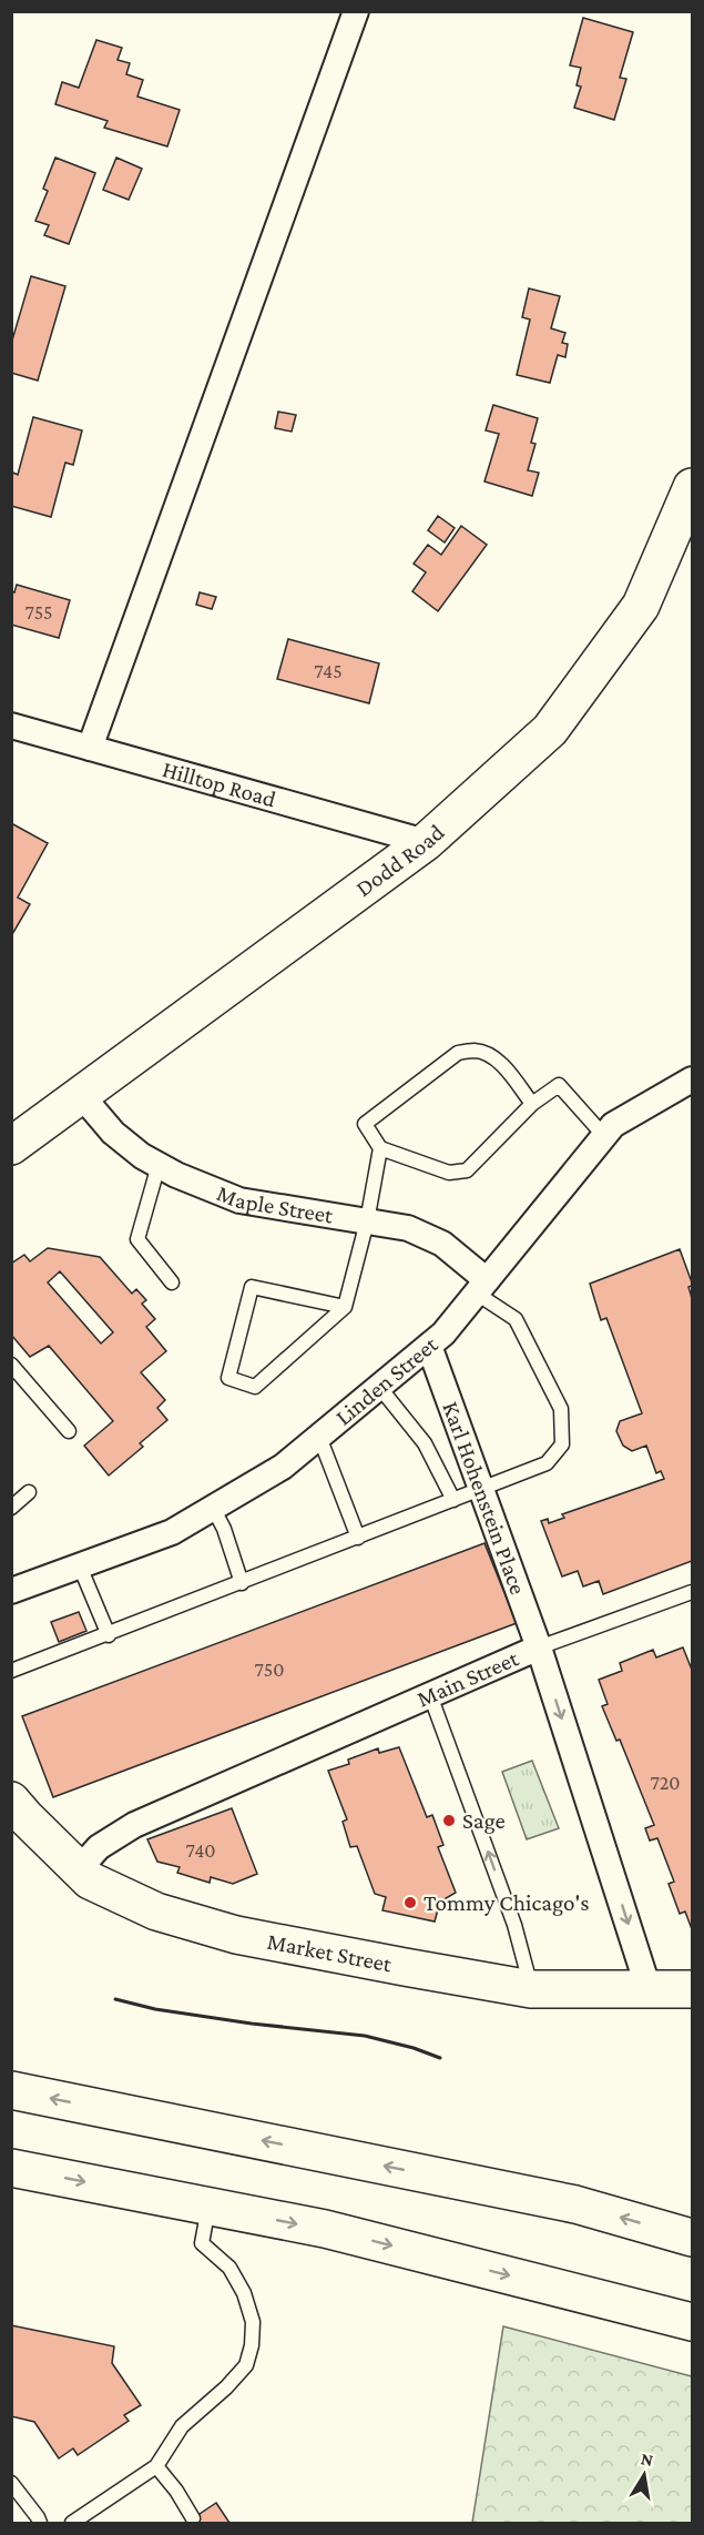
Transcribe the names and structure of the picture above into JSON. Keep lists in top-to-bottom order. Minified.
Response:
{"streets":{"main road":["Dodd Road","Market Street"],"street":["Hilltop Road","Maple Street","Linden Street","Karl Hohenstein Place","Main Street"]},"crossings":[["Hilltop Road","Dodd Road"],["Dodd Road","Maple Street"],["Maple Street","Linden Street"],["Linden Street","Karl Hohenstein Place"],["Karl Hohenstein Place","Main Street"],["Main Street","Market Street"]],"one_way":["Main Street"],"places":["Sage","Tommy Chicago's"],"house_numbers":["755","745","750","720","740"],"north":"top"}
